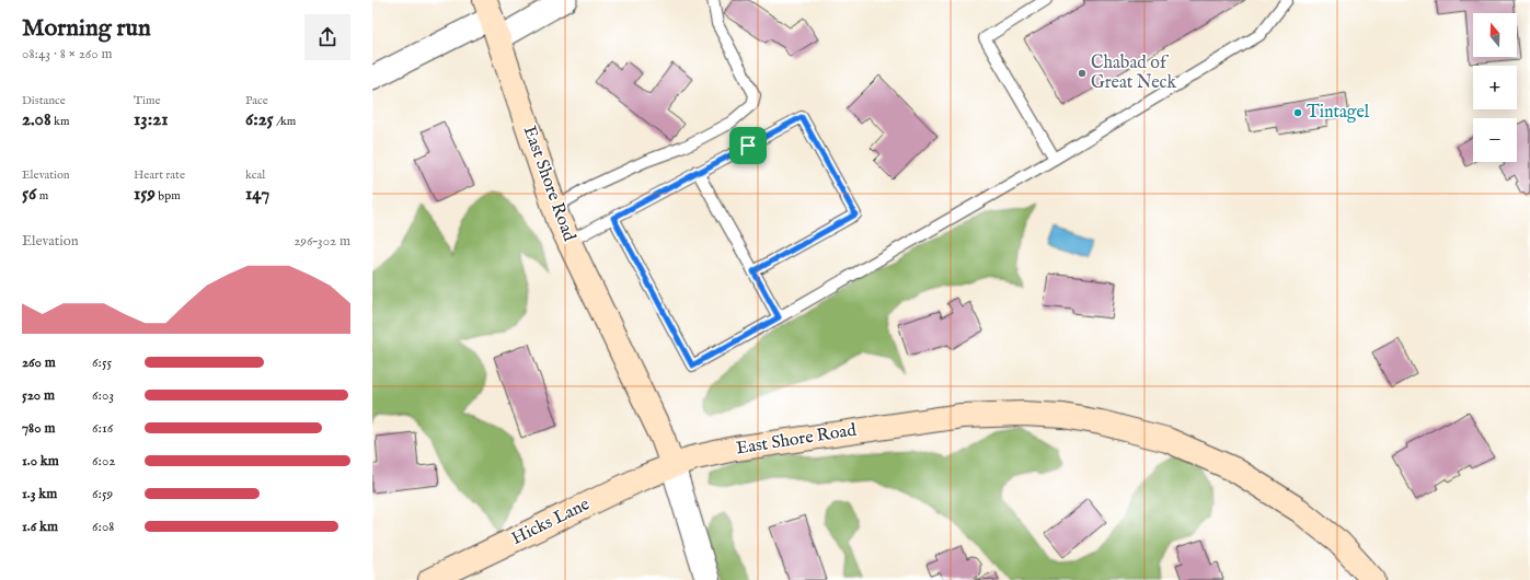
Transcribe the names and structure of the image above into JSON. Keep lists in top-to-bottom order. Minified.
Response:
{"streets":{"main road":["East Shore Road","Hicks Lane"]},"crossings":[["East Shore Road","Hicks Lane"]],"places":["Chabad of Great Neck","Tintagel"],"north":"top","page":{"heading":["Morning run","08:43 · 8 × 260 m"],"map_buttons":["+","−"],"stats":[["Distance","2.08 km"],["Time","13:21"],["Pace","6:25 /km"],["Elevation","56 m"],["Heart rate","159 bpm"],["kcal","147"]],"chart":["Elevation","296–302 m"],"list":[{"name":"260 m","note":"6:55"},{"name":"520 m","note":"6:03"},{"name":"780 m","note":"6:16"},{"name":"1.0 km","note":"6:02"},{"name":"1.3 km","note":"6:59"},{"name":"1.6 km","note":"6:08"}]}}
